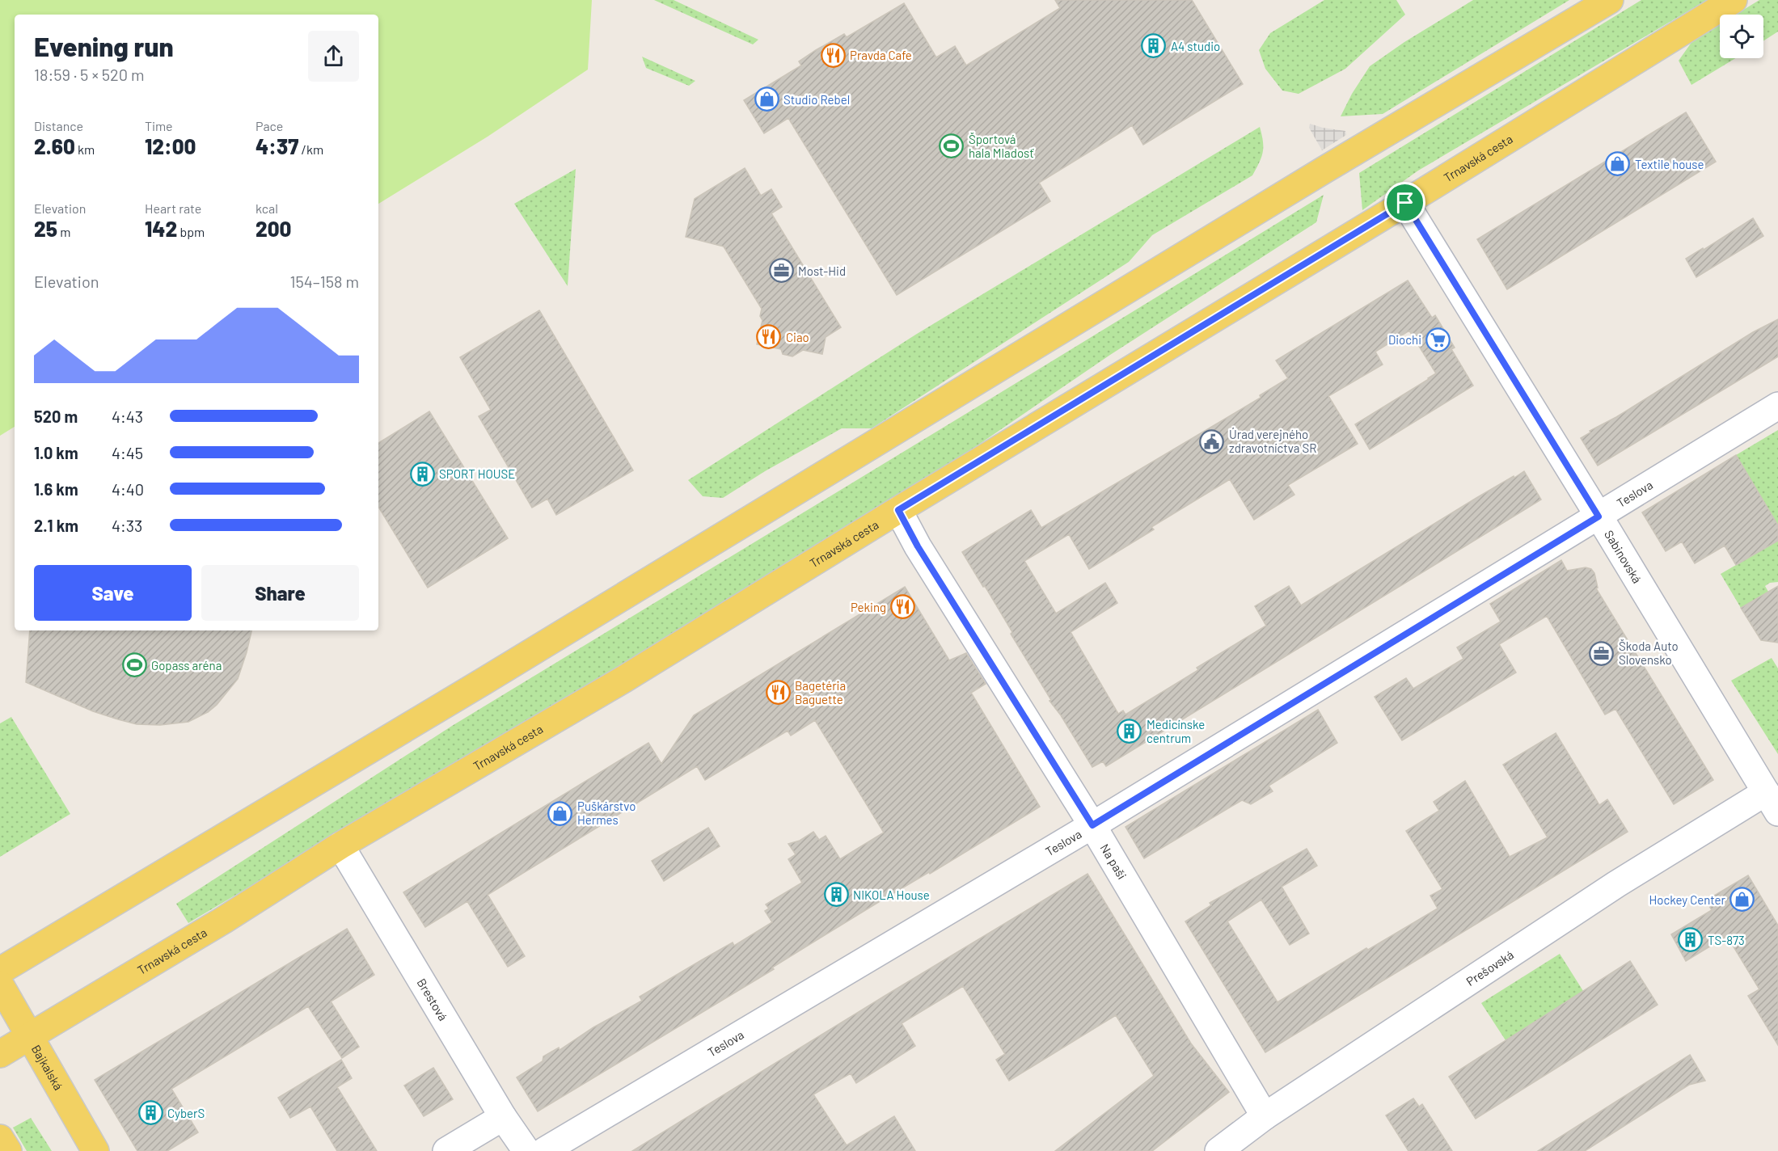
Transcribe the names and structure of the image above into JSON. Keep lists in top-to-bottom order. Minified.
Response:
{"streets":{"main road":["Trnavská cesta","Bajkalská"],"street":["Teslova","Sabinovská","Na paši","Prešovská","Brestová"]},"crossings":[["Trnavská cesta","Sabinovská"],["Trnavská cesta","Na paši"],["Trnavská cesta","Brestová"],["Trnavská cesta","Bajkalská"],["Teslova","Sabinovská"],["Teslova","Na paši"],["Sabinovská","Prešovská"],["Na paši","Prešovská"]],"places":{"building":["A4 studio","SPORT HOUSE","Medicínske centrum","NIKOLA House","TS-873","CyberS"],"restaurant":["Pravda Cafe","Ciao","Peking","Bagetéria Baguette"],"shop":["Studio Rebel","Textile house","Puškárstvo Hermes","Hockey Center"],"sports":["Športová hala Mladosť","Gopass aréna"],"office":["Most-Hid","Škoda Auto Slovensko"],"supermarket":["Diochi"],"public building":["Úrad verejného zdravotníctva SR"]},"page":{"heading":["Evening run","18:59 · 5 × 520 m"],"stats":[["Distance","2.60 km"],["Time","12:00"],["Pace","4:37 /km"],["Elevation","25 m"],["Heart rate","142 bpm"],["kcal","200"]],"chart":["Elevation","154–158 m"],"list":[{"name":"520 m","note":"4:43"},{"name":"1.0 km","note":"4:45"},{"name":"1.6 km","note":"4:40"},{"name":"2.1 km","note":"4:33"}],"buttons":["Save","Share"]}}
